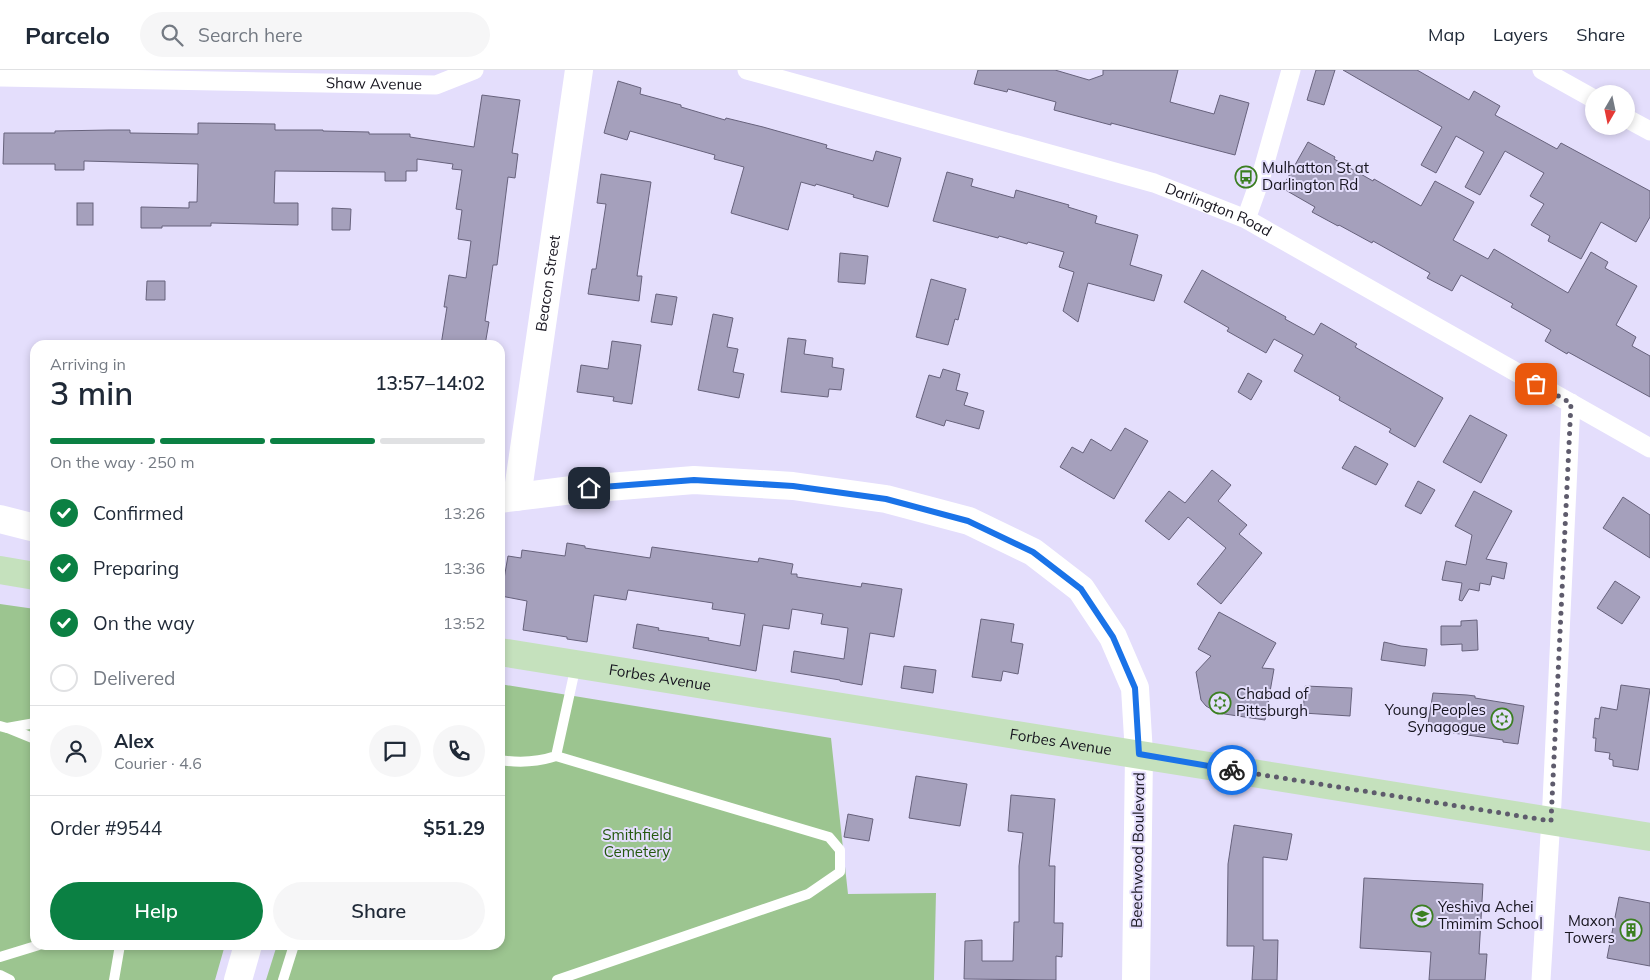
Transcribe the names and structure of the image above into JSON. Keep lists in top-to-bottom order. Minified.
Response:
{"streets":{"main road":["Beacon Street","Forbes Avenue","Beechwood Boulevard"],"street":["Shaw Avenue","Darlington Road"]},"crossings":[["Beacon Street","Beechwood Boulevard"],["Forbes Avenue","Beechwood Boulevard"]],"parks":["Smithfield Cemetery"],"places":{"bus stop":["Mulhatton St at Darlington Rd"],"synagogue":["Chabad of Pittsburgh","Young Peoples Synagogue"],"school or university":["Yeshiva Achei Tmimim School"],"building":["Maxon Towers"]},"north":"bottom","page":{"header":"Parcelo","search":"Search here","nav":["Map","Layers","Share"],"heading":["3 min","Arriving in","13:57–14:02"],"panel":["Alex","Courier · 4.6","Order #9544","$51.29"],"bar":"On the way · 250 m","list":[["Confirmed","13:26"],["Preparing","13:36"],["On the way","13:52"],"Delivered"],"buttons":["Help","Share"]}}
